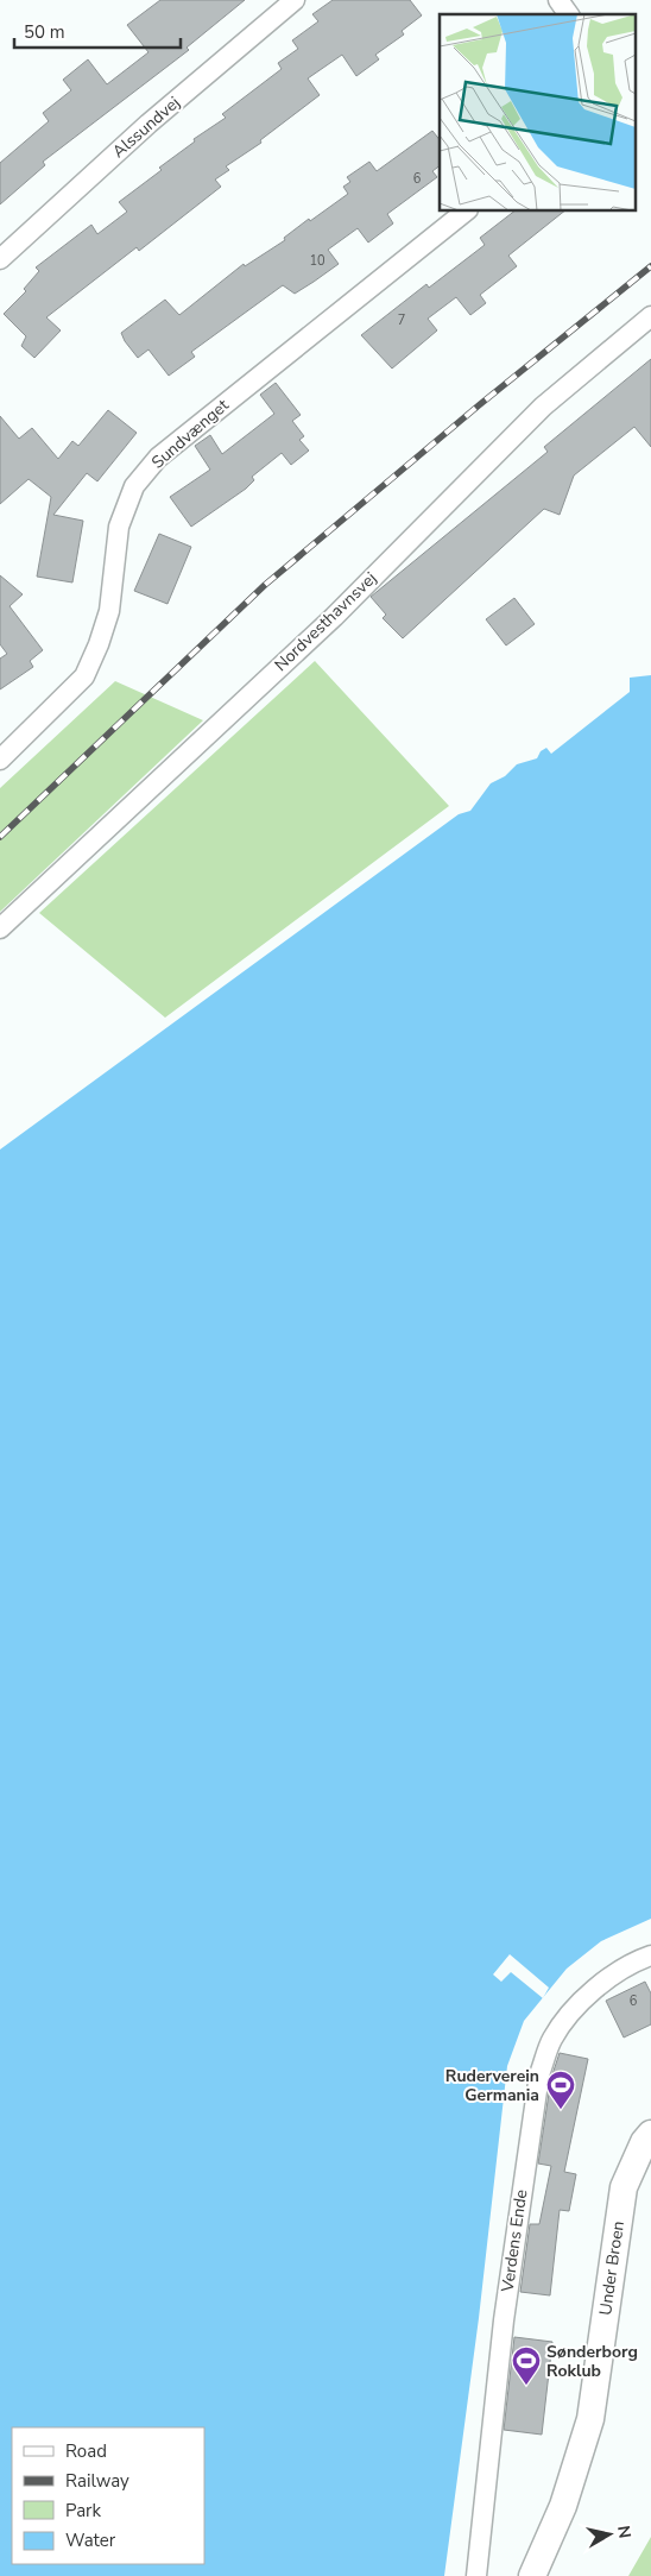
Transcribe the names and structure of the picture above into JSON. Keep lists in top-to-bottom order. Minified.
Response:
{"streets":{"street":["Alssundvej","Sundvænget","Nordvesthavnsvej","Verdens Ende","Under Broen"]},"places":{"sports":["Ruderverein Germania","Sønderborg Roklub"]},"house_numbers":["6","10","7","6"],"legend":["Road","Railway","Park","Water"],"scale_bar":"50 m","north":"right"}
